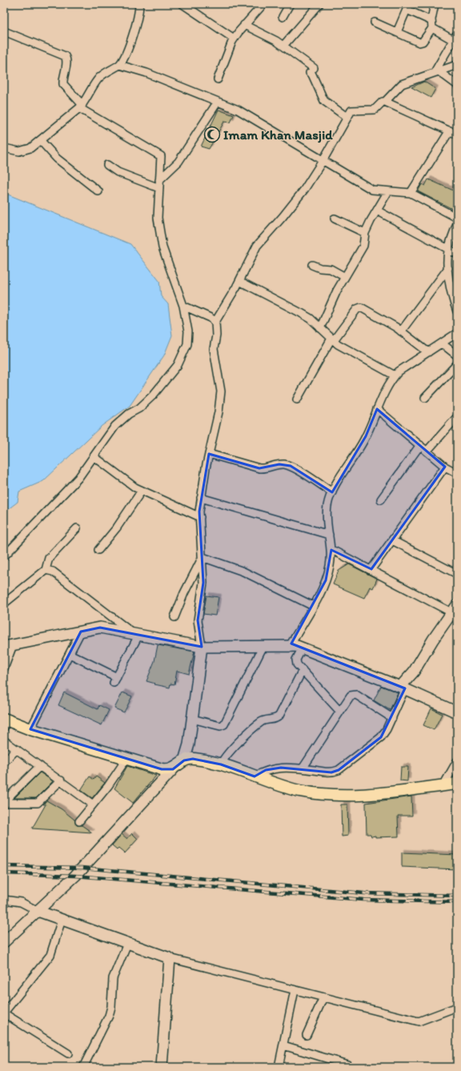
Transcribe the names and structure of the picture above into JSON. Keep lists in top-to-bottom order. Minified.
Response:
{"places":{"mosque":["Imam Khan Masjid"]}}
